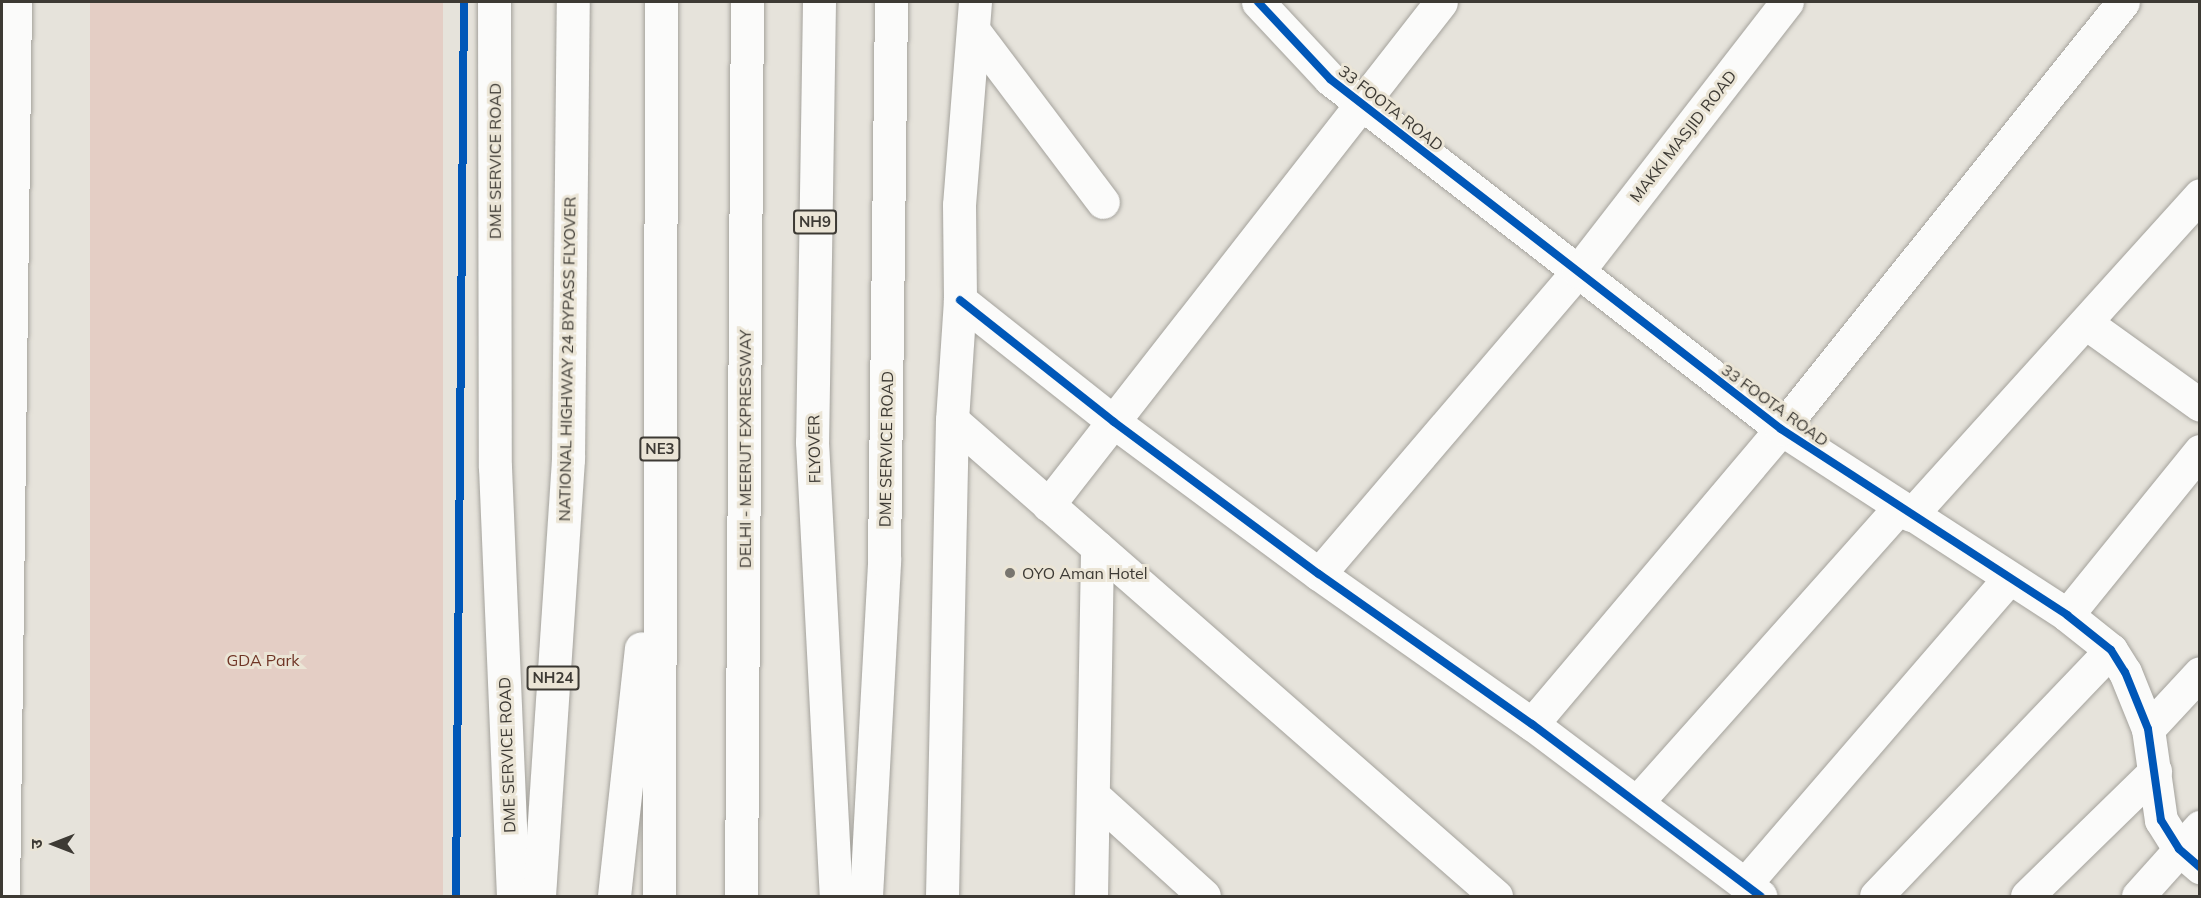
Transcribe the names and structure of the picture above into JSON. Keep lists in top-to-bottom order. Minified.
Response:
{"streets":{"main road":["33 FOOTA ROAD","MAKKI MASJID ROAD","DME SERVICE ROAD","NH9","NATIONAL HIGHWAY 24 BYPASS FLYOVER","NE3","DELHI - MEERUT EXPRESSWAY","FLYOVER","NH24"]},"crossings":[["33 FOOTA ROAD","MAKKI MASJID ROAD"]],"parks":["GDA Park"],"places":["OYO Aman Hotel"],"north":"left"}
